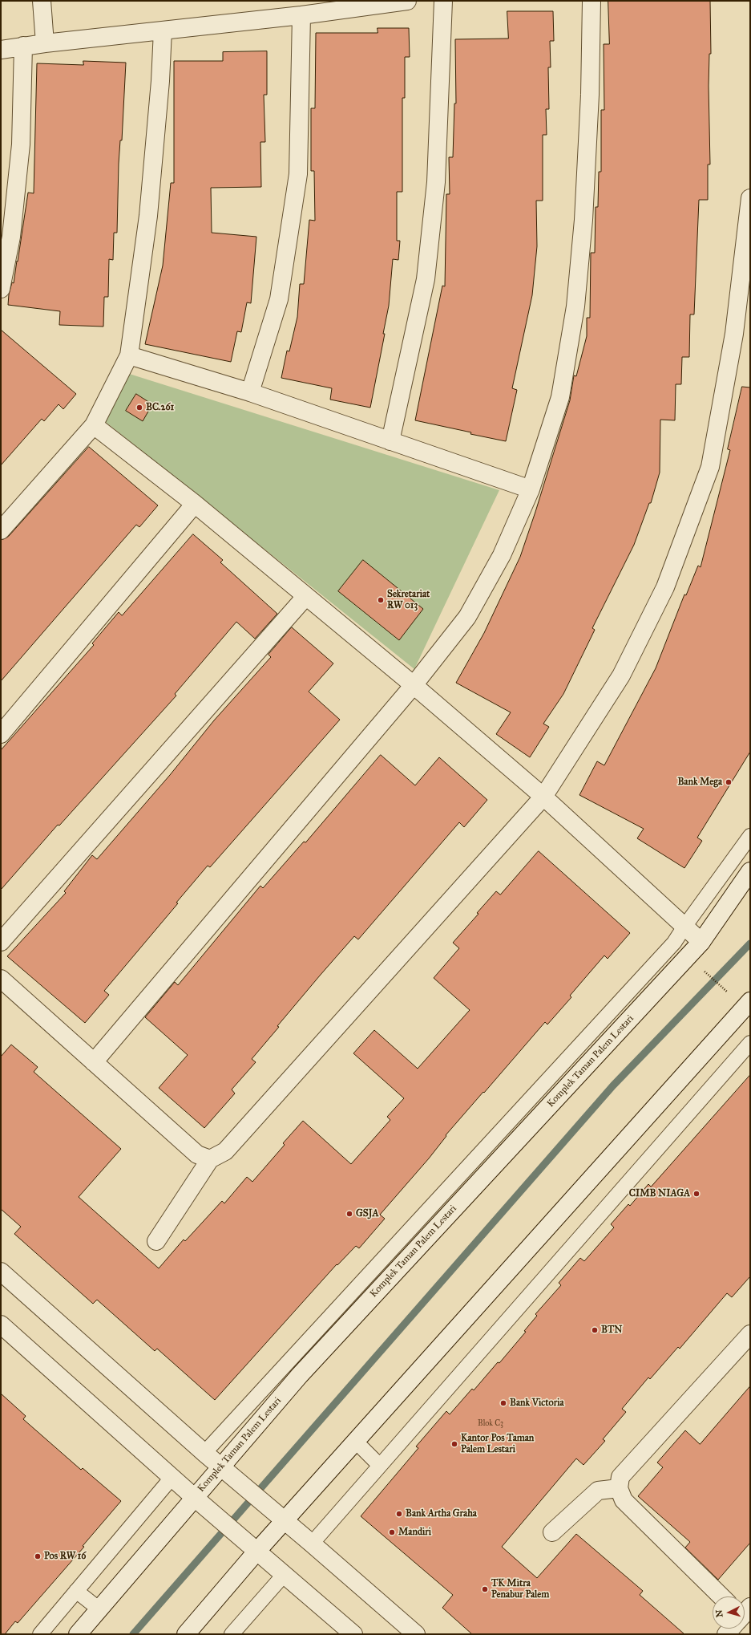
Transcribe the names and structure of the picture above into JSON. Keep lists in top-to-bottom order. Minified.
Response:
{"streets":{"street":["Komplek Taman Palem Lestari"]},"places":["BC.261","Sekretariat RW 013","Bank Mega","CIMB NIAGA","GSJA","BTN","Bank Victoria","Kantor Pos Taman Palem Lestari","Bank Artha Graha","Mandiri","Pos RW 16","TK Mitra Penabur Palem"],"house_numbers":["Blok C3"],"north":"left"}
